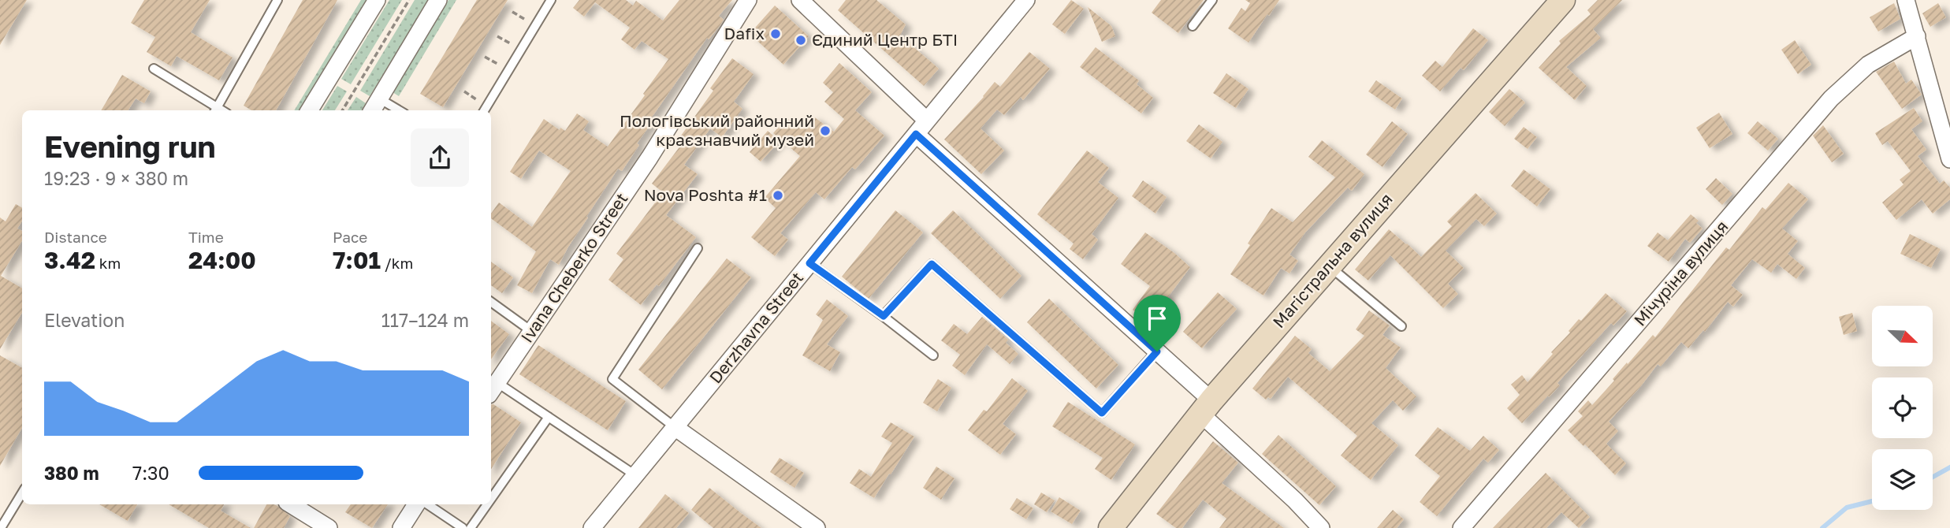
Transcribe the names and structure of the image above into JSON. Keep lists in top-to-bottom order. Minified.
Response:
{"streets":{"main road":["Магістральна вулиця"],"street":["Ivana Cheberko Street","Мічуріна вулиця","Derzhavna Street"]},"places":["Dafix","Єдиний Центр БТІ","Пологівський районний краєзнавчий музей","Nova Poshta #1"],"north":"bottom right","page":{"heading":["Evening run","19:23 · 9 × 380 m"],"stats":[["Distance","3.42 km"],["Time","24:00"],["Pace","7:01 /km"]],"chart":["Elevation","117–124 m"],"list":[{"name":"380 m","note":"7:30"}]}}
